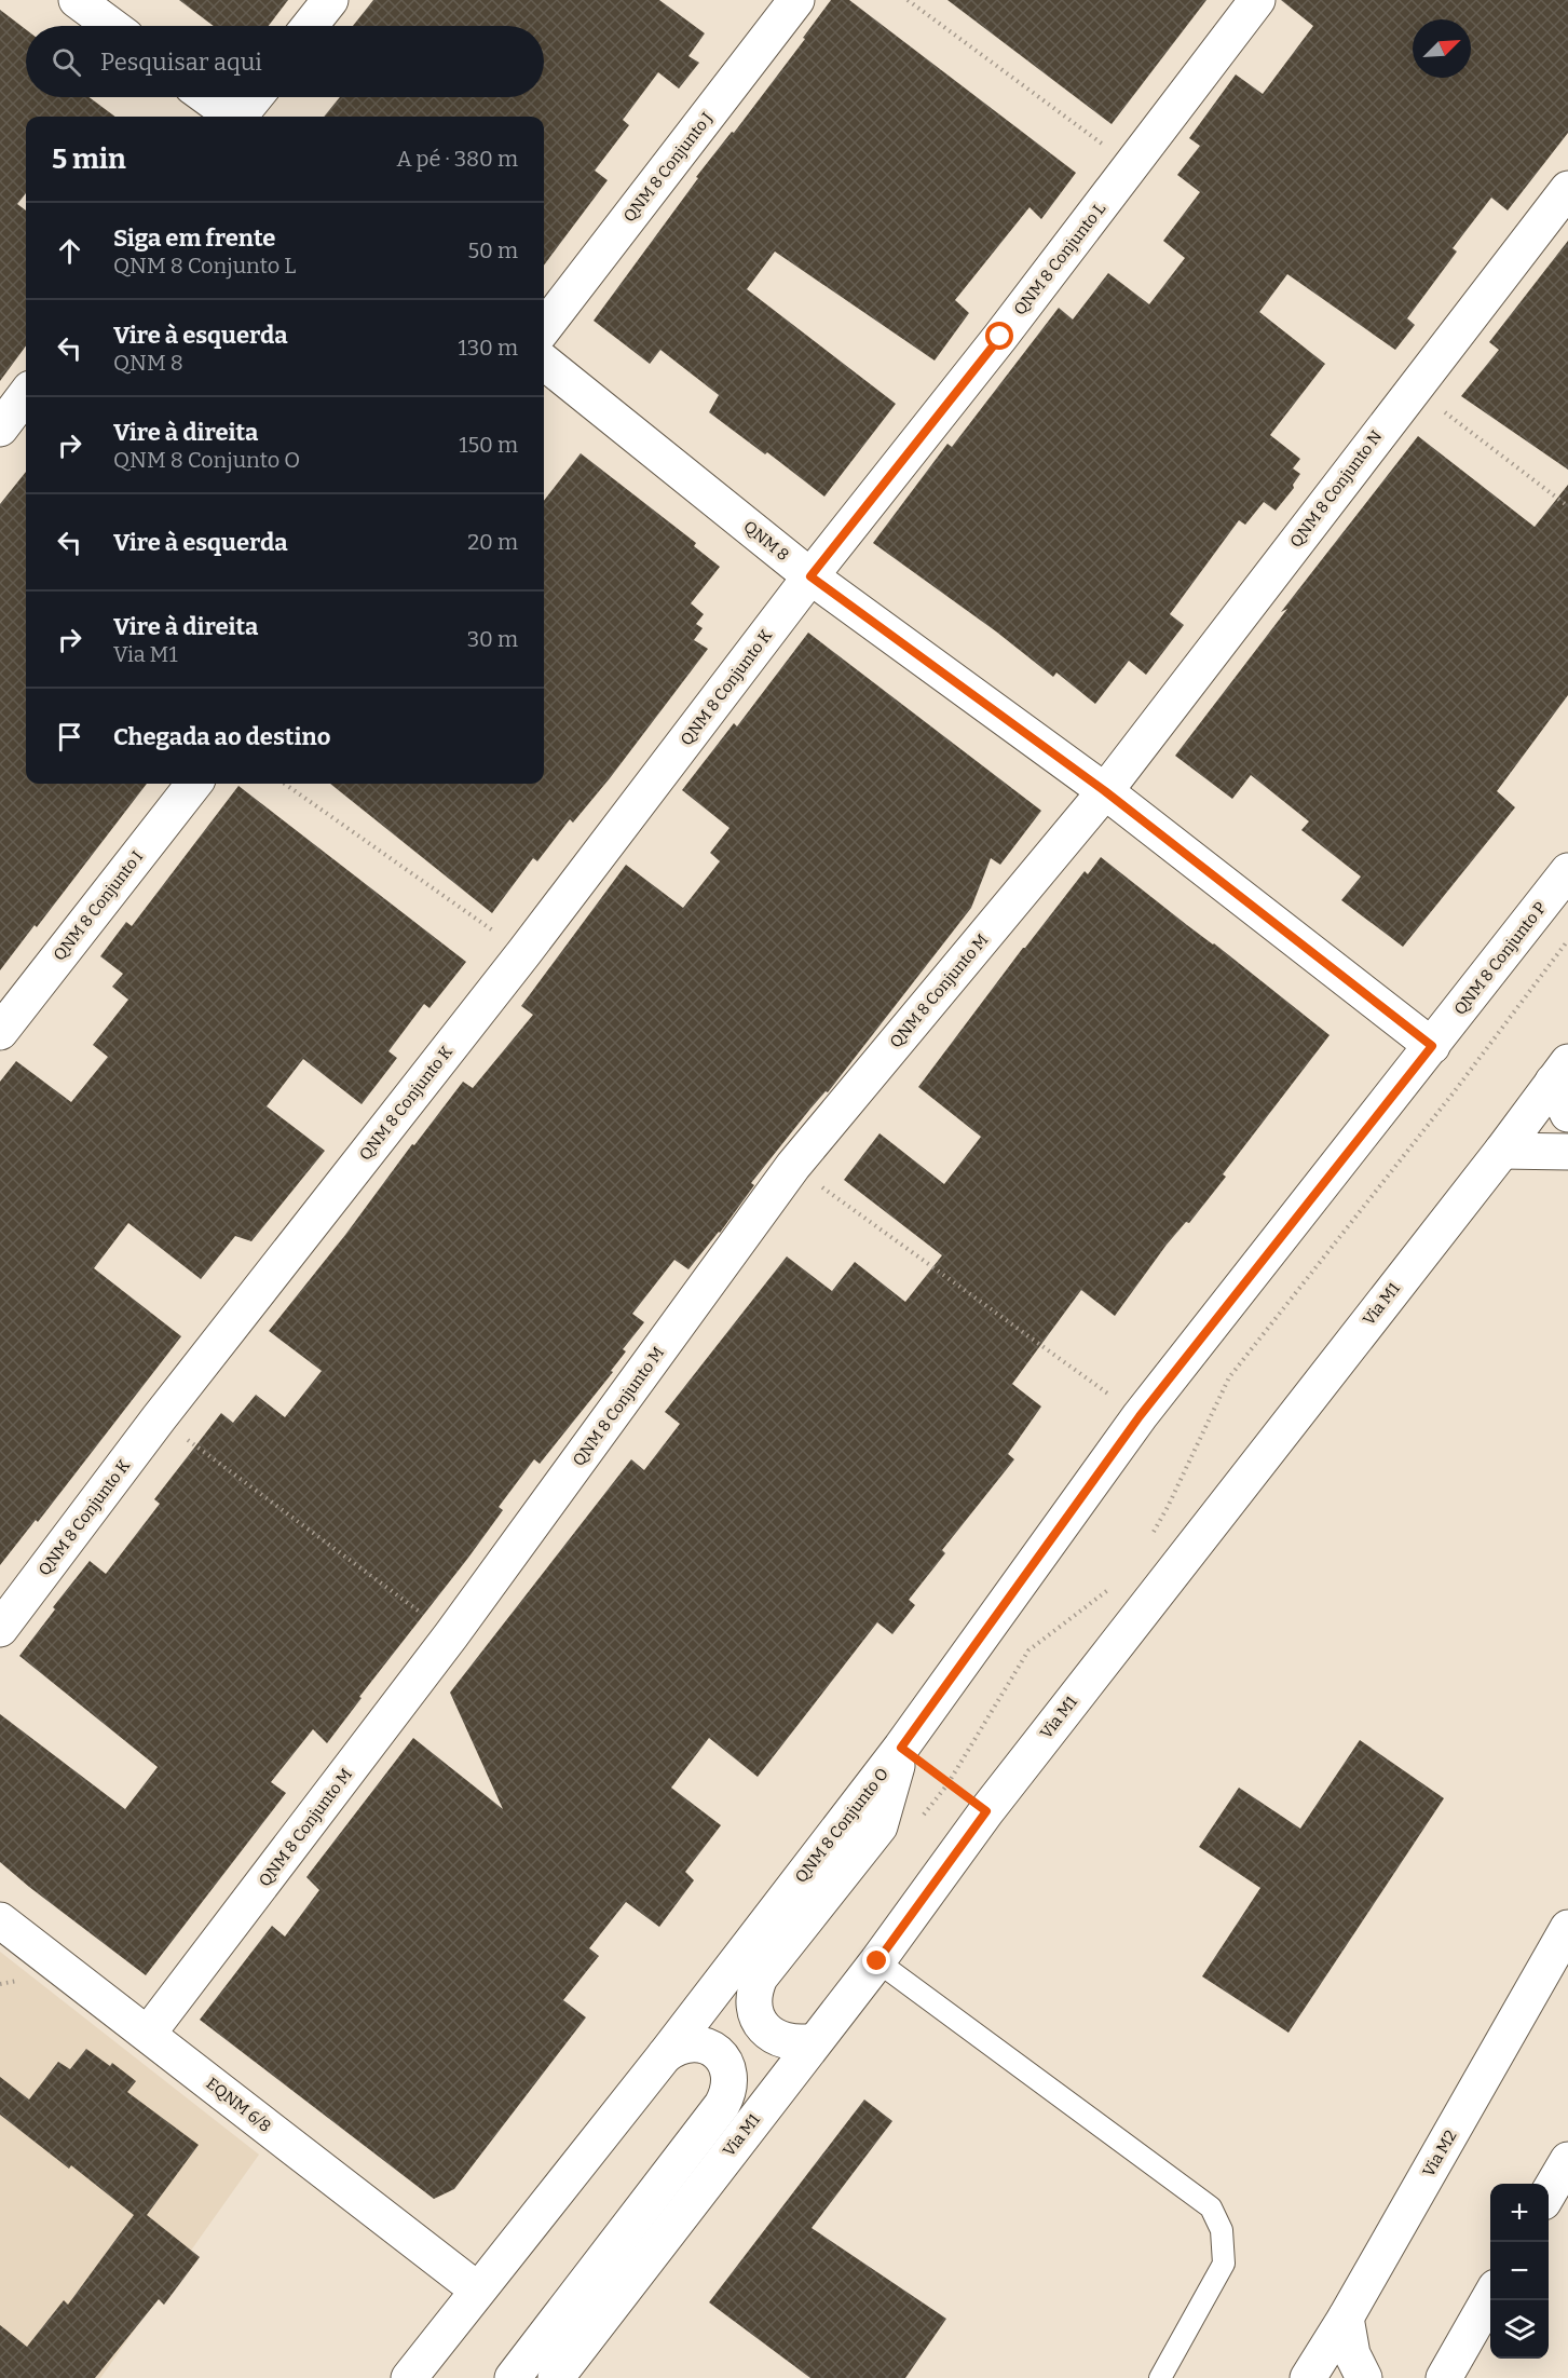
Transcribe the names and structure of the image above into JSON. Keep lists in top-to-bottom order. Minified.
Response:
{"streets":{"street":["QNM 8 Conjunto J","QNM 8 Conjunto L","QNM 8 Conjunto N","QNM 8","QNM 8 Conjunto K","QNM 8 Conjunto I","QNM 8 Conjunto P","QNM 8 Conjunto M","Via M1","QNM 8 Conjunto O","EQNM 6/8","Via M2"]},"crossings":[["QNM 8 Conjunto L","QNM 8"],["QNM 8 Conjunto L","QNM 8 Conjunto K"],["QNM 8 Conjunto N","QNM 8"],["QNM 8 Conjunto N","QNM 8 Conjunto M"],["QNM 8","QNM 8 Conjunto K"],["QNM 8","QNM 8 Conjunto P"],["QNM 8","QNM 8 Conjunto M"],["QNM 8","QNM 8 Conjunto O"],["QNM 8 Conjunto P","QNM 8 Conjunto O"],["QNM 8 Conjunto M","EQNM 6/8"],["QNM 8 Conjunto O","EQNM 6/8"]],"north":"top right","page":{"search":"Pesquisar aqui","heading":["5 min","A pé · 380 m"],"list":[["Siga em frente","QNM 8 Conjunto L","50 m"],["Vire à esquerda","QNM 8","130 m"],["Vire à direita","QNM 8 Conjunto O","150 m"],["Vire à esquerda","20 m"],["Vire à direita","Via M1","30 m"],"Chegada ao destino"],"map_buttons":["+","−"]}}
